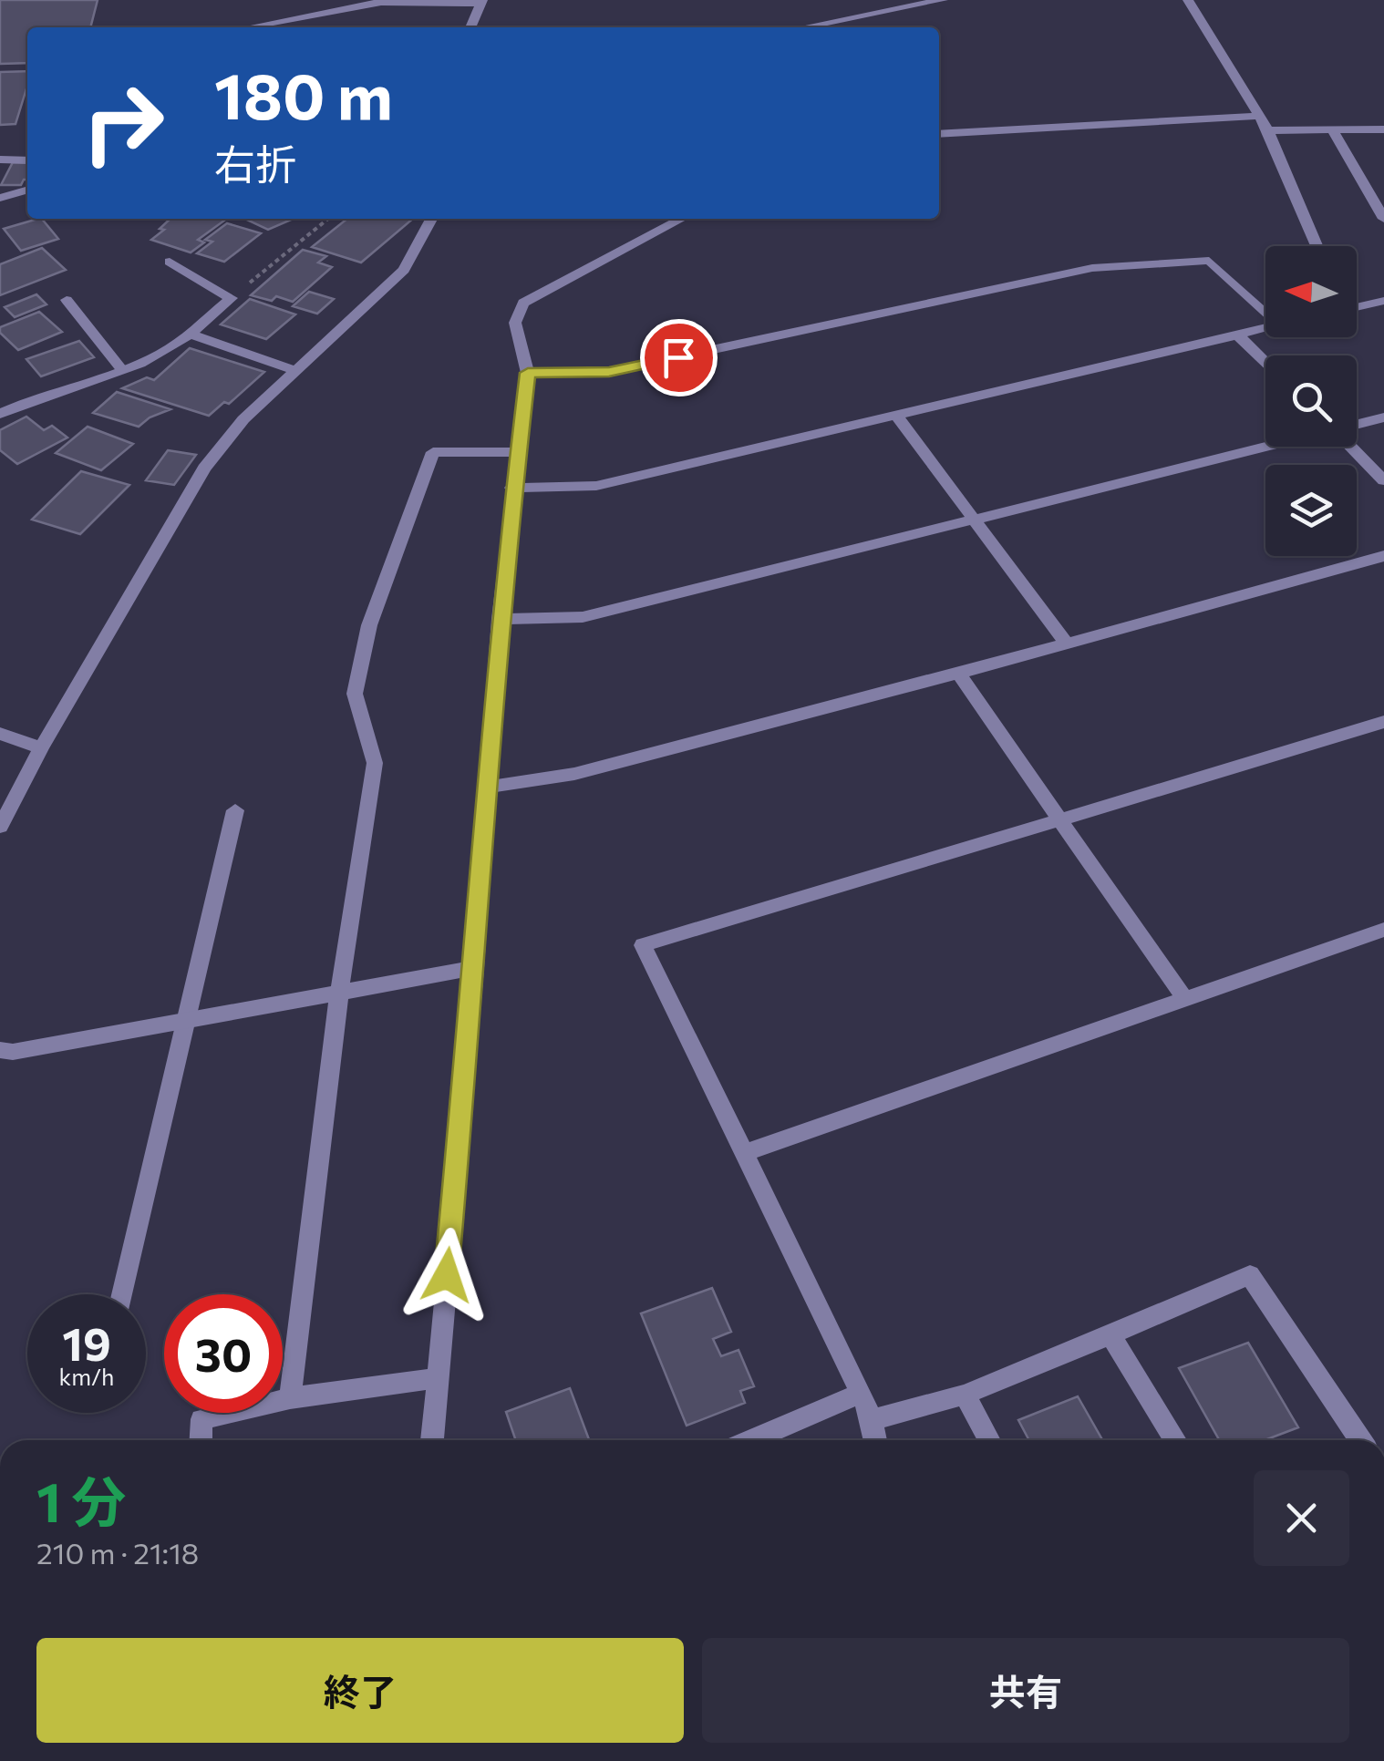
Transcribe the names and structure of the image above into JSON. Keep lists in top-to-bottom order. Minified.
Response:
{"north":"left","page":{"turn":["180 m","右折"],"speed":"19 km/h","limit":"30","heading":["1 分","210 m · 21:18"],"buttons":["終了","共有"]}}
